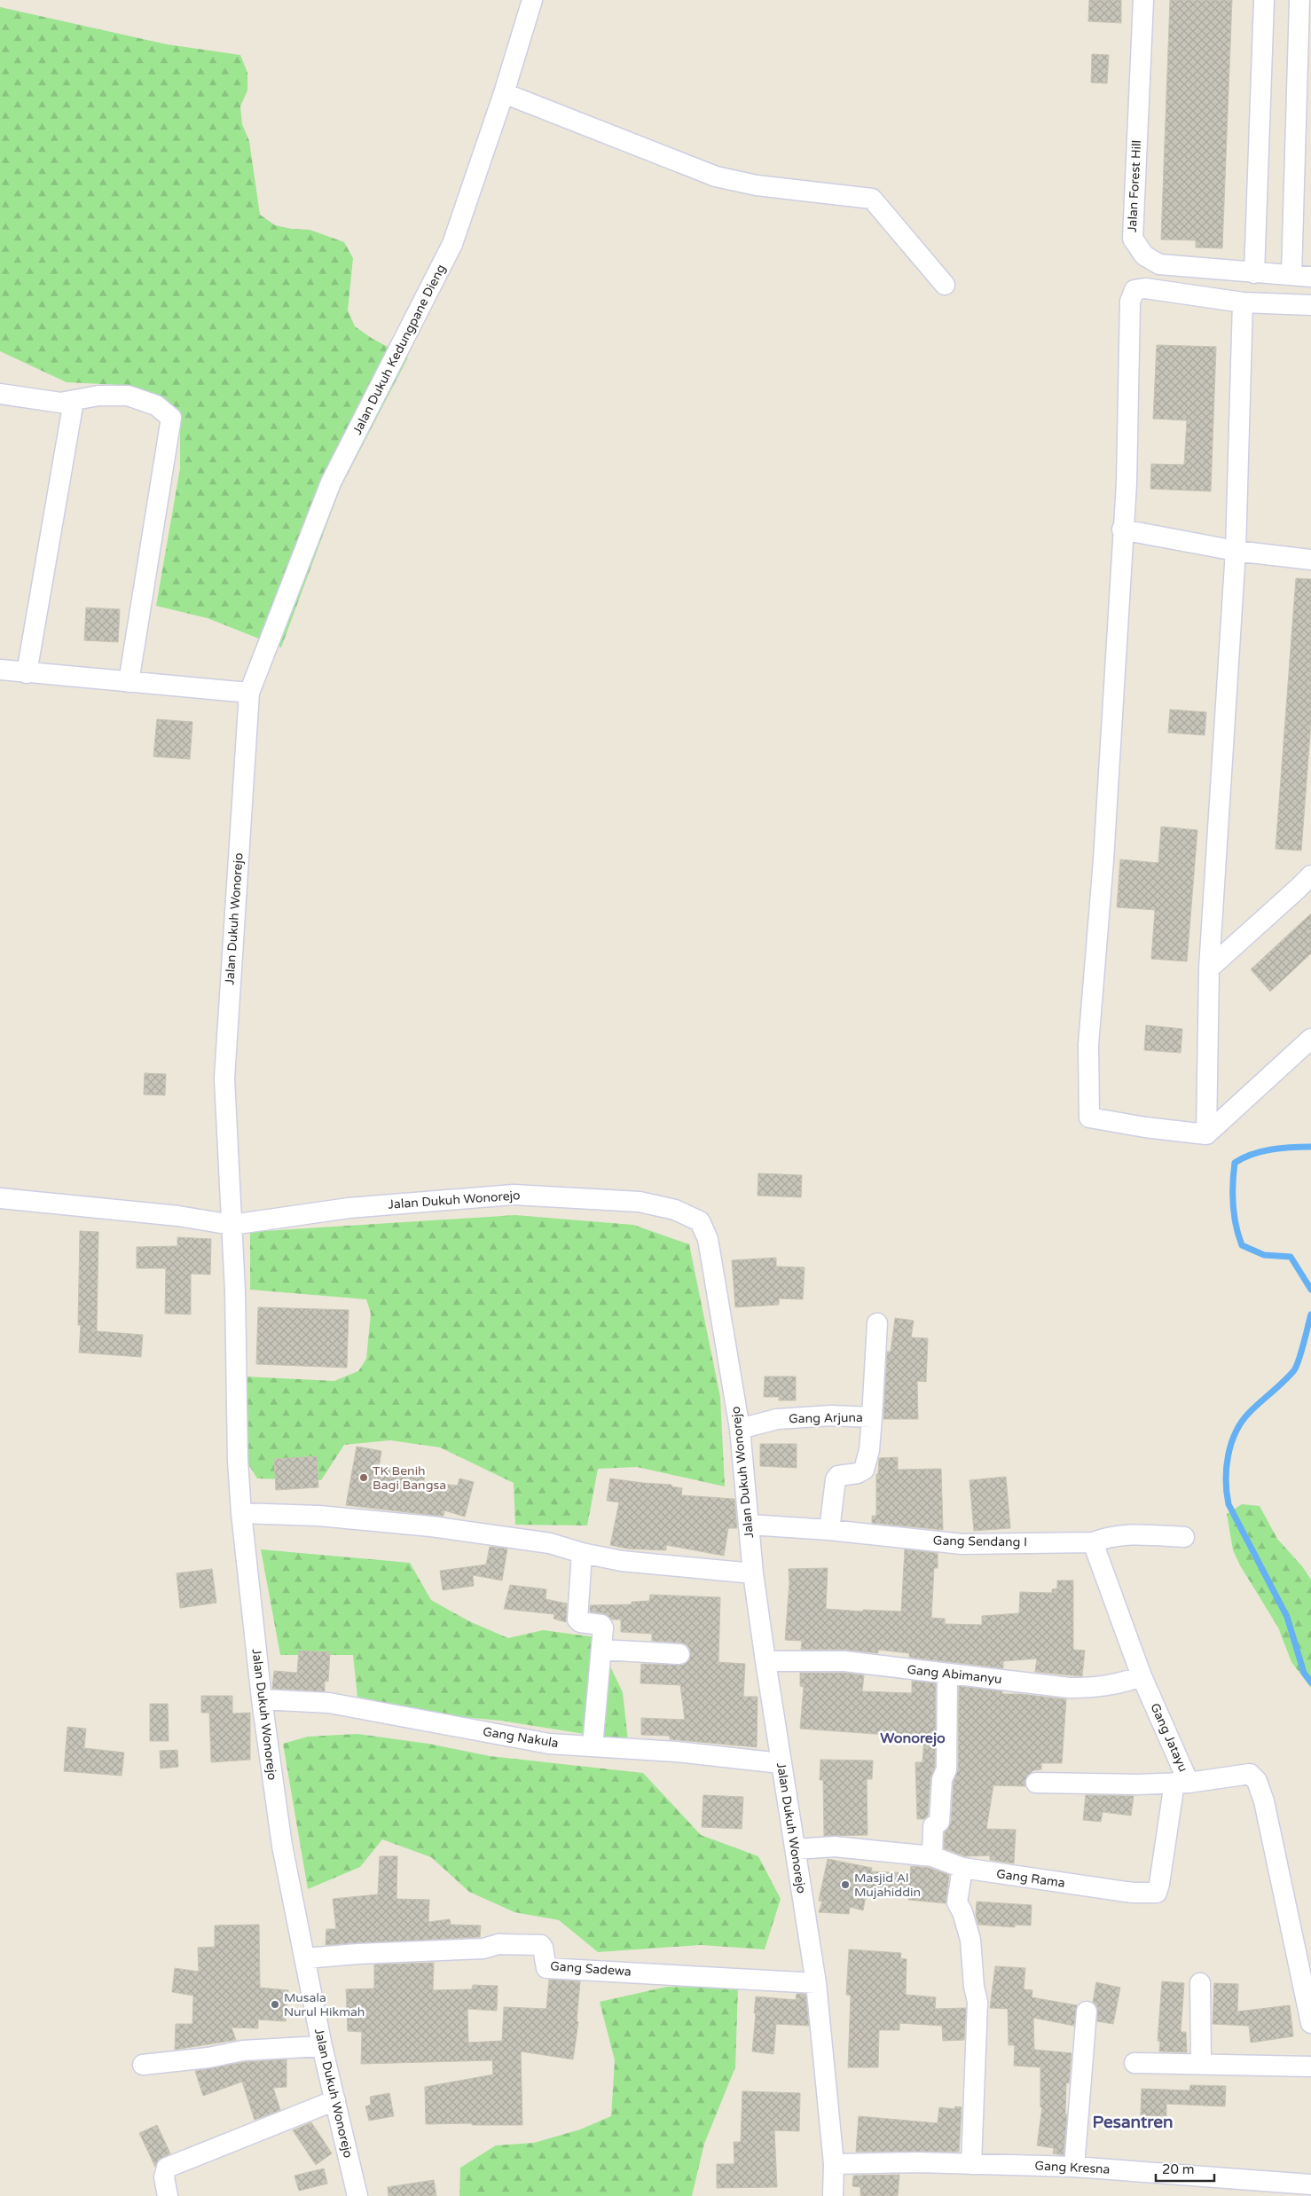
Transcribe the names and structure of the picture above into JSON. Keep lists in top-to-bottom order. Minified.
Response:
{"streets":{"street":["Jalan Forest Hill","Jalan Dukuh Kedungpane Dieng","Jalan Dukuh Wonorejo","Gang Arjuna","Gang Sendang I","Gang Abimanyu","Gang Nakula","Gang Jatayu","Gang Rama","Gang Sadewa","Gang Kresna"]},"crossings":[["Jalan Dukuh Kedungpane Dieng","Jalan Dukuh Wonorejo"],["Jalan Dukuh Wonorejo","Gang Arjuna"],["Jalan Dukuh Wonorejo","Gang Sendang I"],["Jalan Dukuh Wonorejo","Gang Abimanyu"],["Jalan Dukuh Wonorejo","Gang Nakula"],["Jalan Dukuh Wonorejo","Gang Rama"],["Jalan Dukuh Wonorejo","Gang Sadewa"],["Jalan Dukuh Wonorejo","Gang Kresna"],["Gang Sendang I","Gang Jatayu"],["Gang Abimanyu","Gang Jatayu"],["Gang Jatayu","Gang Rama"]],"districts":["Wonorejo","Pesantren"],"places":["TK Benih Bagi Bangsa","Masjid Al Mujahiddin","Musala Nurul Hikmah"],"scale_bar":"20 m"}
